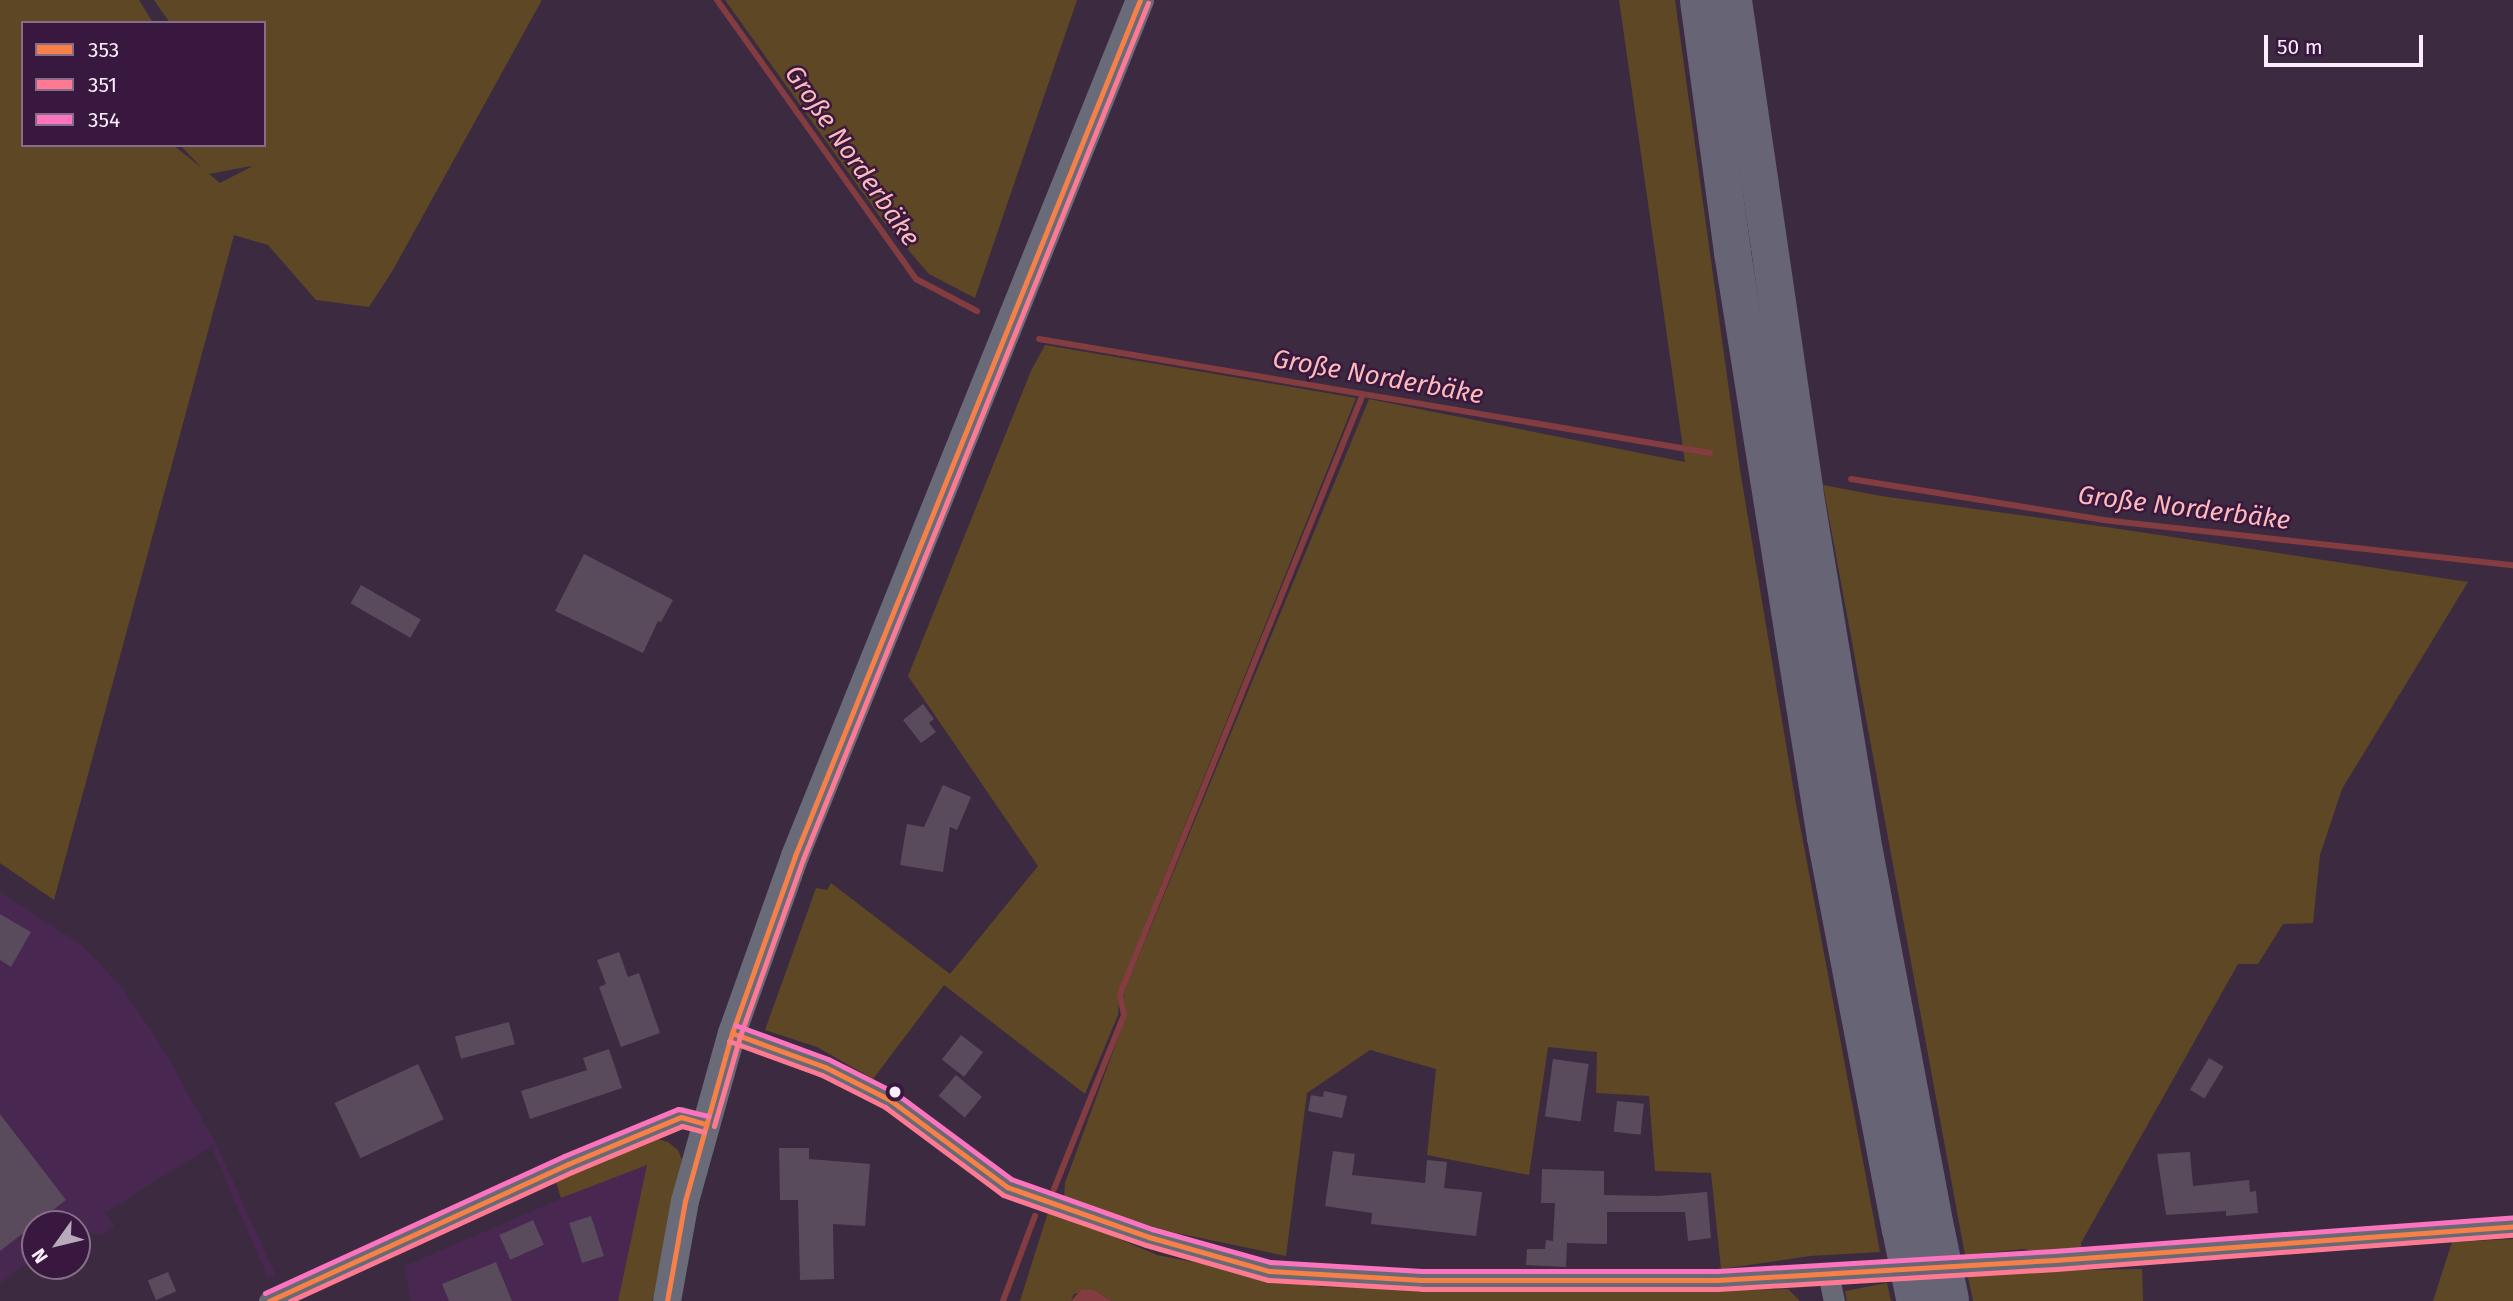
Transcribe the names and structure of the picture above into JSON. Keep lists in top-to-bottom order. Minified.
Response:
{"water":["Große Norderbäke"],"lines":["transit line 353","transit line 351","transit line 354"],"legend":["353","351","354"],"scale_bar":"50 m","north":"bottom left"}
